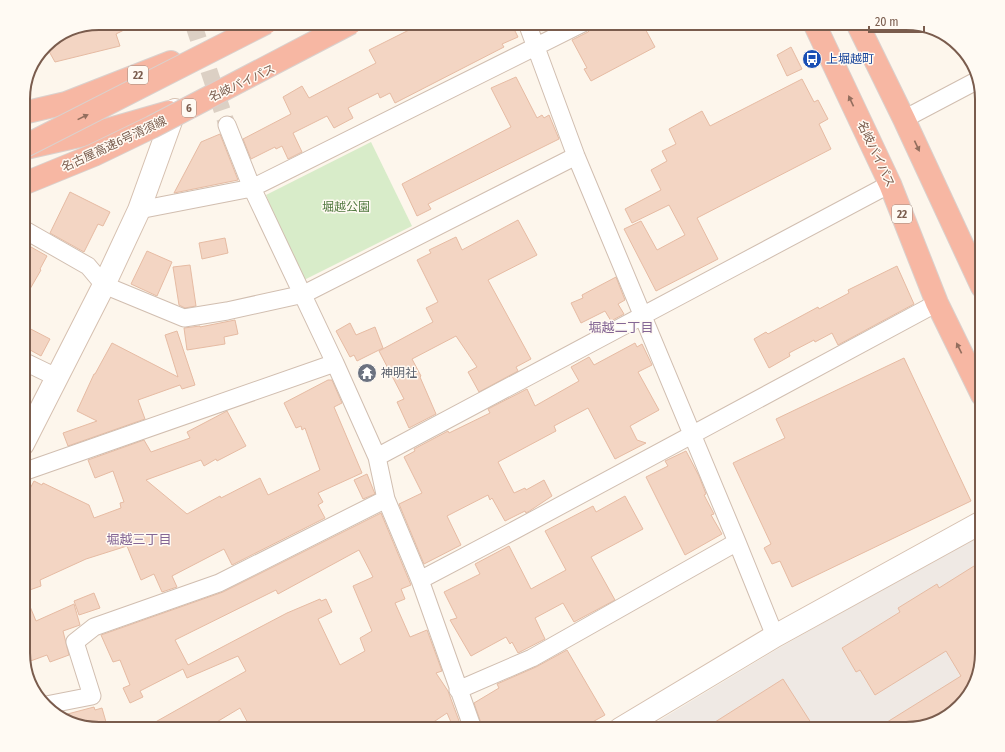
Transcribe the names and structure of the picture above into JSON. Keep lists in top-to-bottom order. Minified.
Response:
{"streets":{"highway":["22","名岐バイパス","6","名古屋高速6号清須線"]},"districts":["堀越二丁目","堀越三丁目"],"parks":["堀越公園"],"places":{"bus stop":["上堀越町"],"temple":["神明社"]},"scale_bar":"20 m"}
